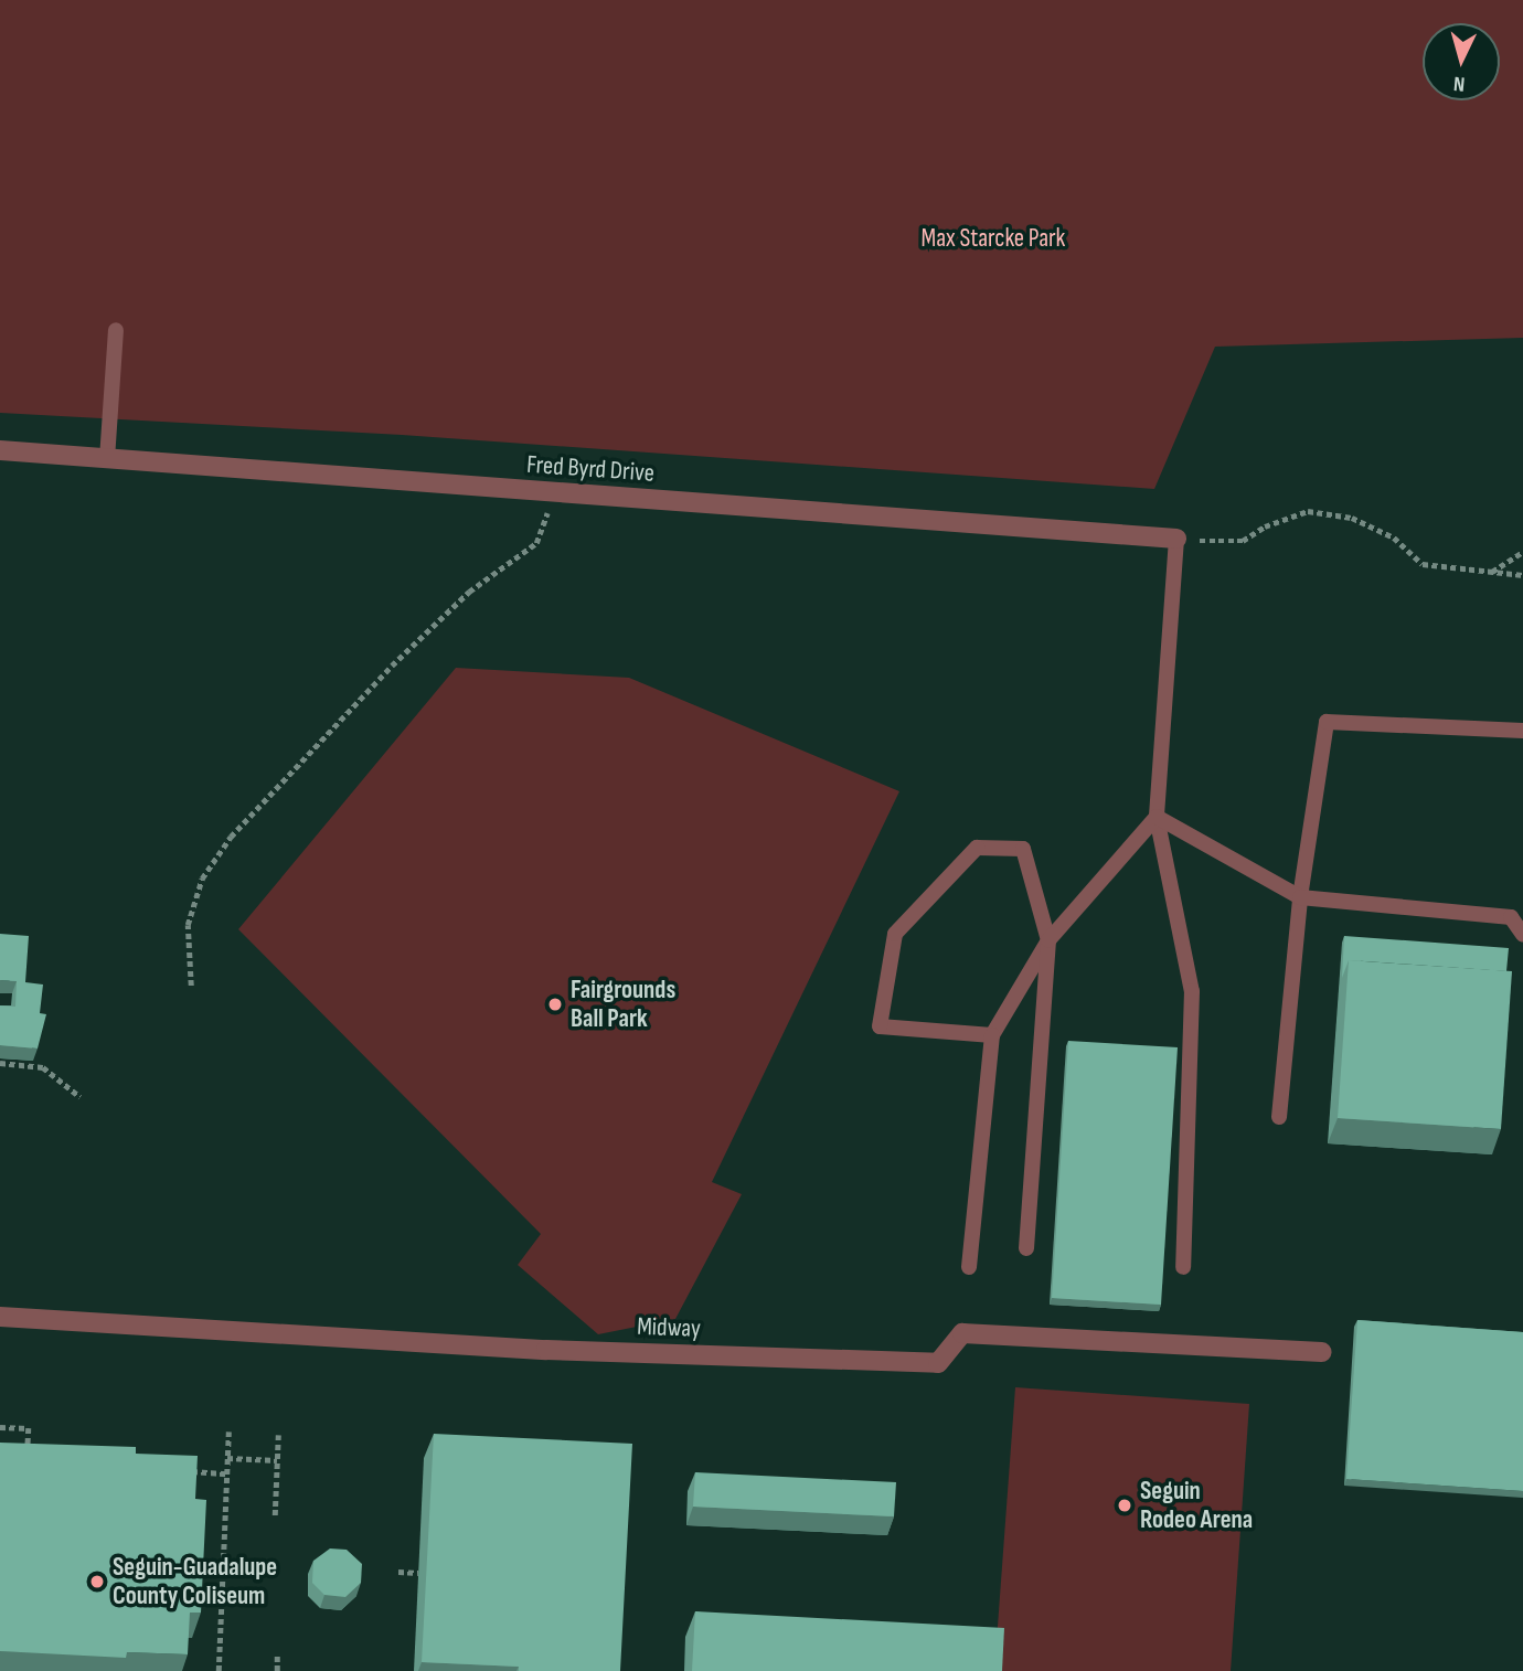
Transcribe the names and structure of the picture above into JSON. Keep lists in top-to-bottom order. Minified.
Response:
{"streets":{"street":["Fred Byrd Drive","Midway"]},"parks":["Max Starcke Park"],"places":["Fairgrounds Ball Park","Seguin Rodeo Arena","Seguin-Guadalupe County Coliseum"],"north":"bottom"}
